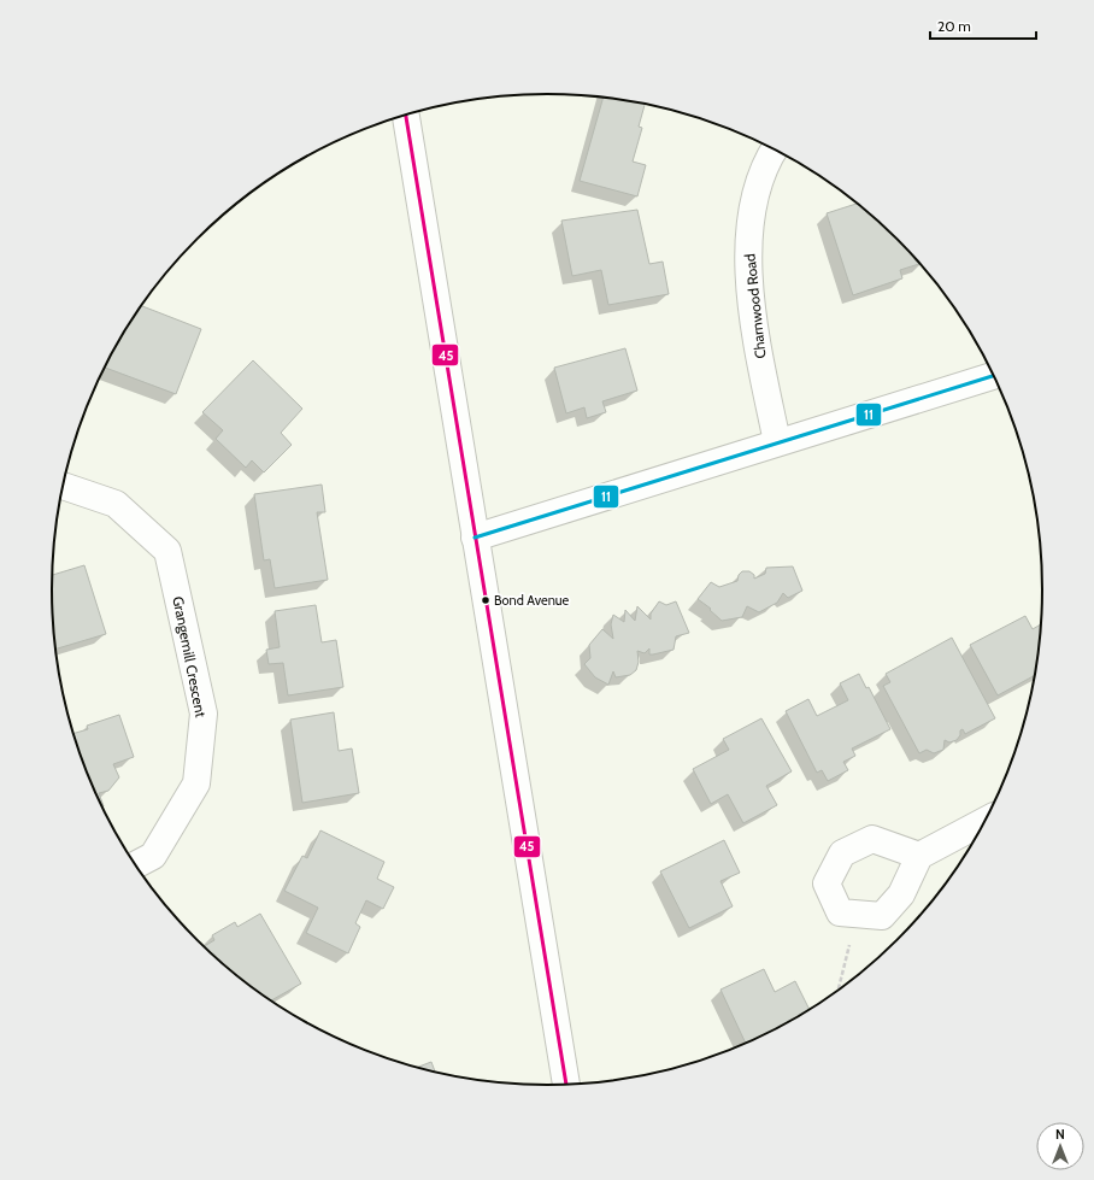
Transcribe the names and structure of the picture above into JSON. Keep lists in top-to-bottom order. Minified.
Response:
{"streets":{"street":["Charnwood Road","Grangemill Crescent"]},"places":["Bond Avenue"],"lines":["transit line 45","transit line 11"],"scale_bar":"20 m","north":"top"}
